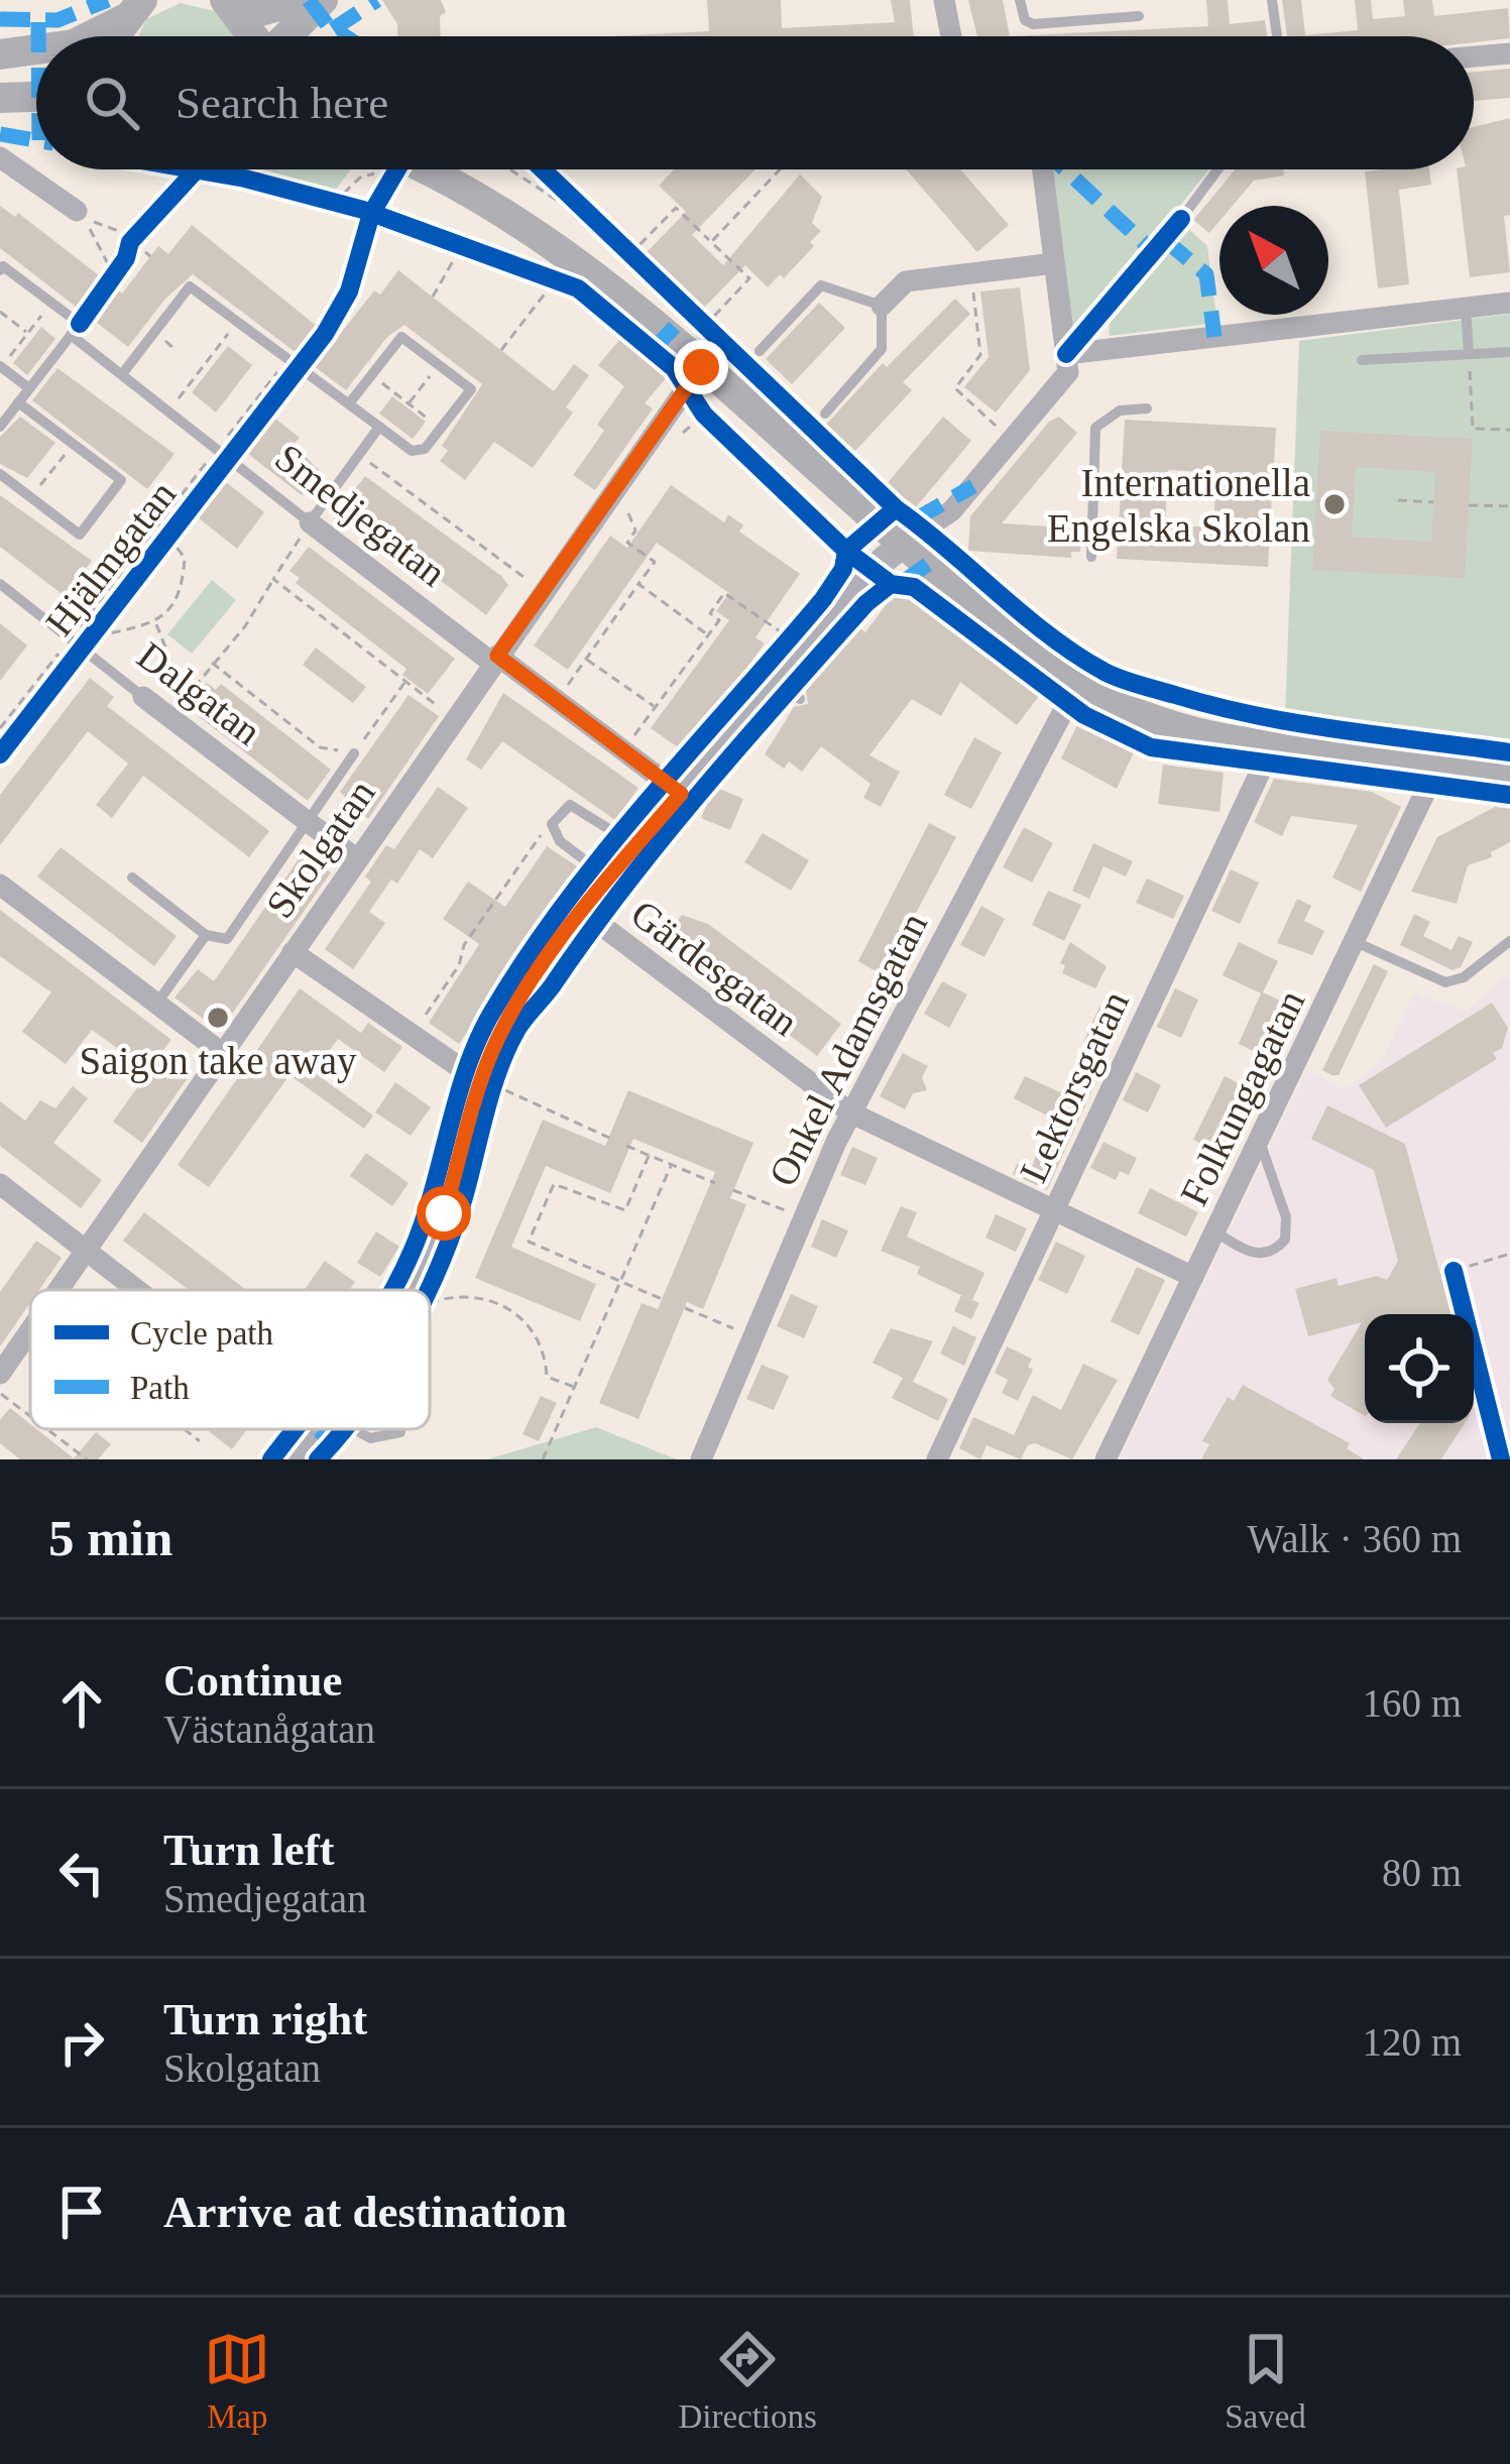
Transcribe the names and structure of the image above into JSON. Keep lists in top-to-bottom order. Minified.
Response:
{"streets":{"street":["Smedjegatan","Dalgatan","Skolgatan","Gärdesgatan","Onkel Adamsgatan","Lektorsgatan","Folkungagatan"],"cycle path":["Hjälmgatan"]},"crossings":[["Smedjegatan","Hjälmgatan"],["Smedjegatan","Skolgatan"],["Hjälmgatan","Dalgatan"],["Dalgatan","Skolgatan"],["Gärdesgatan","Onkel Adamsgatan"],["Gärdesgatan","Lektorsgatan"],["Gärdesgatan","Folkungagatan"]],"places":["Internationella Engelska Skolan","Saigon take away"],"legend":["Cycle path","Path"],"north":"top left","page":{"search":"Search here","heading":["5 min","Walk · 360 m"],"list":[["Continue","Västanågatan","160 m"],["Turn left","Smedjegatan","80 m"],["Turn right","Skolgatan","120 m"],"Arrive at destination"],"nav":["Map","Directions","Saved"]}}
